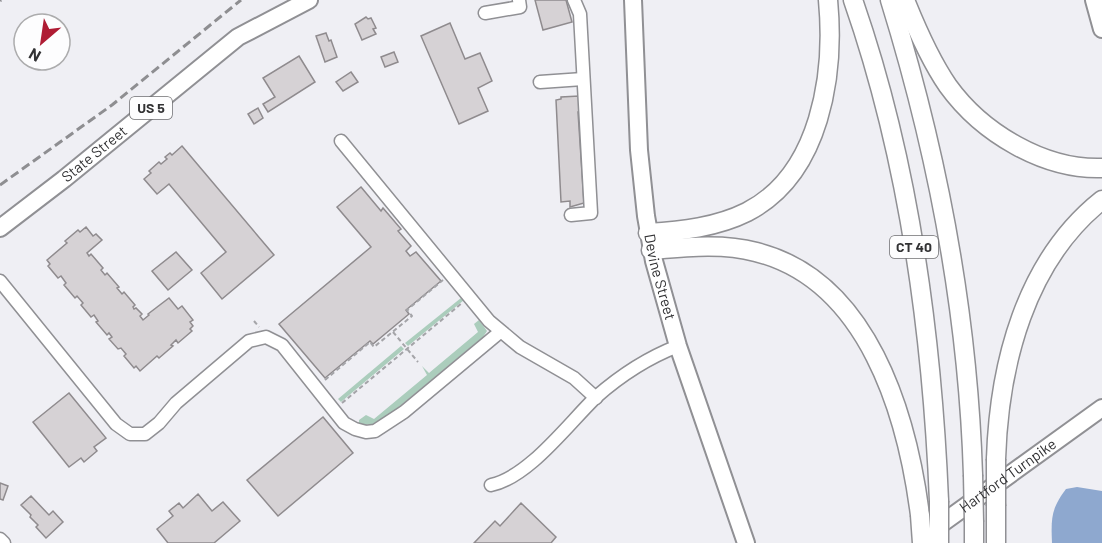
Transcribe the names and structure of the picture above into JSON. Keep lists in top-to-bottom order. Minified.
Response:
{"streets":{"highway":["CT 40"],"main road":["US 5","State Street","Devine Street","Hartford Turnpike"]},"north":"bottom left"}
